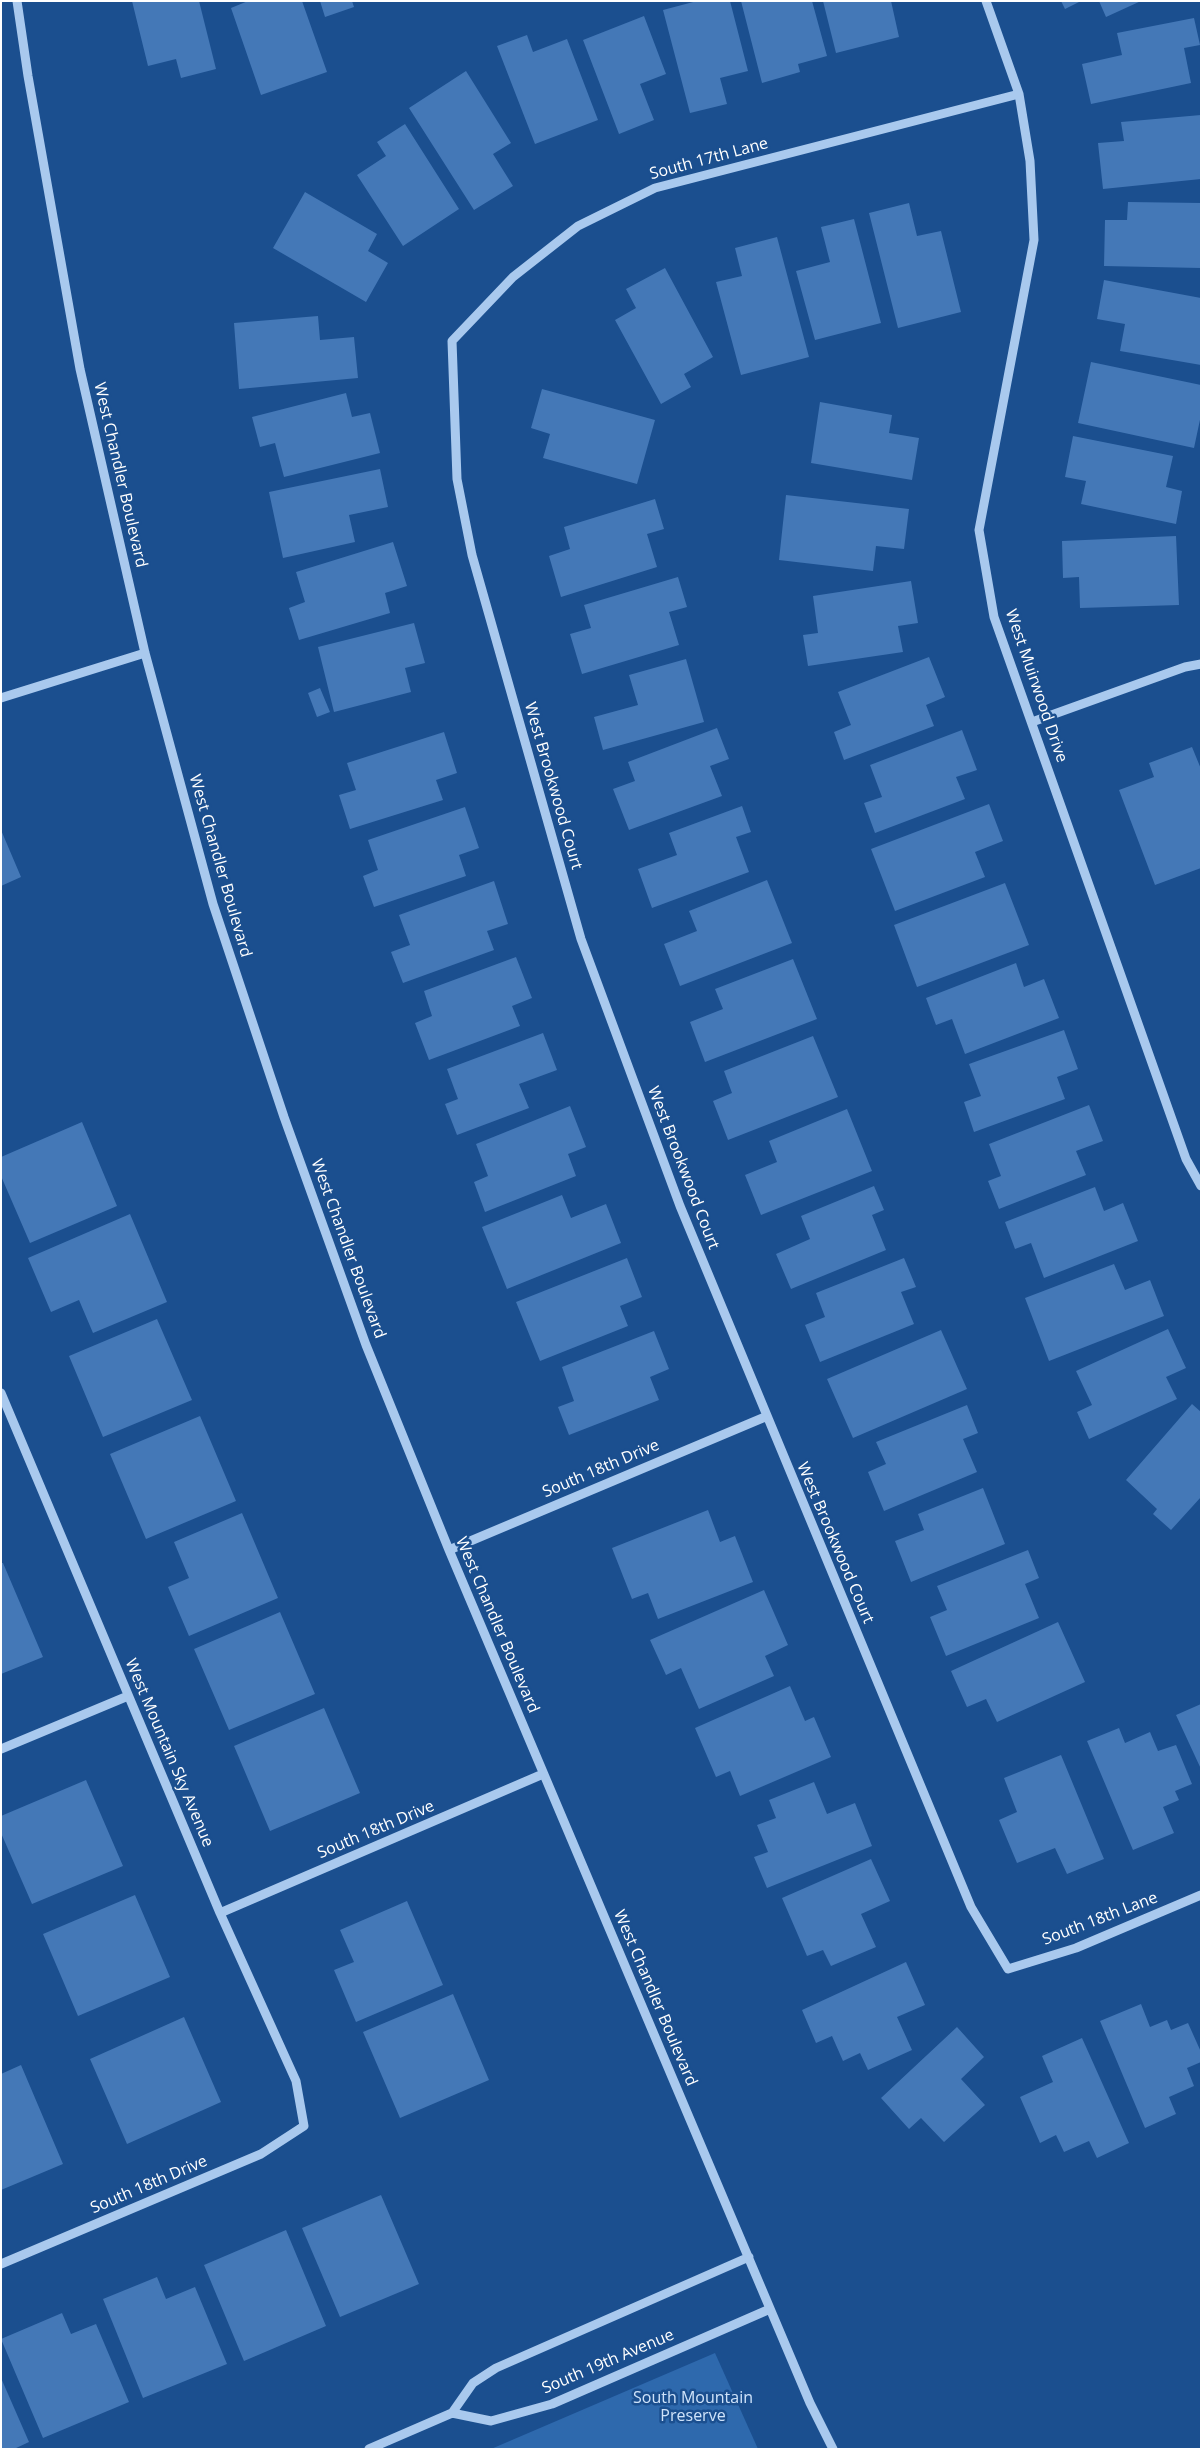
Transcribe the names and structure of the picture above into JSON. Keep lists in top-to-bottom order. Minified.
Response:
{"streets":{"street":["South 17th Lane","West Chandler Boulevard","West Muirwood Drive","West Brookwood Court","South 18th Drive","West Mountain Sky Avenue","South 18th Lane","South 19th Avenue"]},"crossings":[["South 17th Lane","West Muirwood Drive"],["South 17th Lane","West Brookwood Court"],["West Chandler Boulevard","South 18th Drive"],["West Chandler Boulevard","South 19th Avenue"],["West Brookwood Court","South 18th Drive"],["West Brookwood Court","South 18th Lane"],["South 18th Drive","West Mountain Sky Avenue"]],"parks":["South Mountain Preserve"]}
